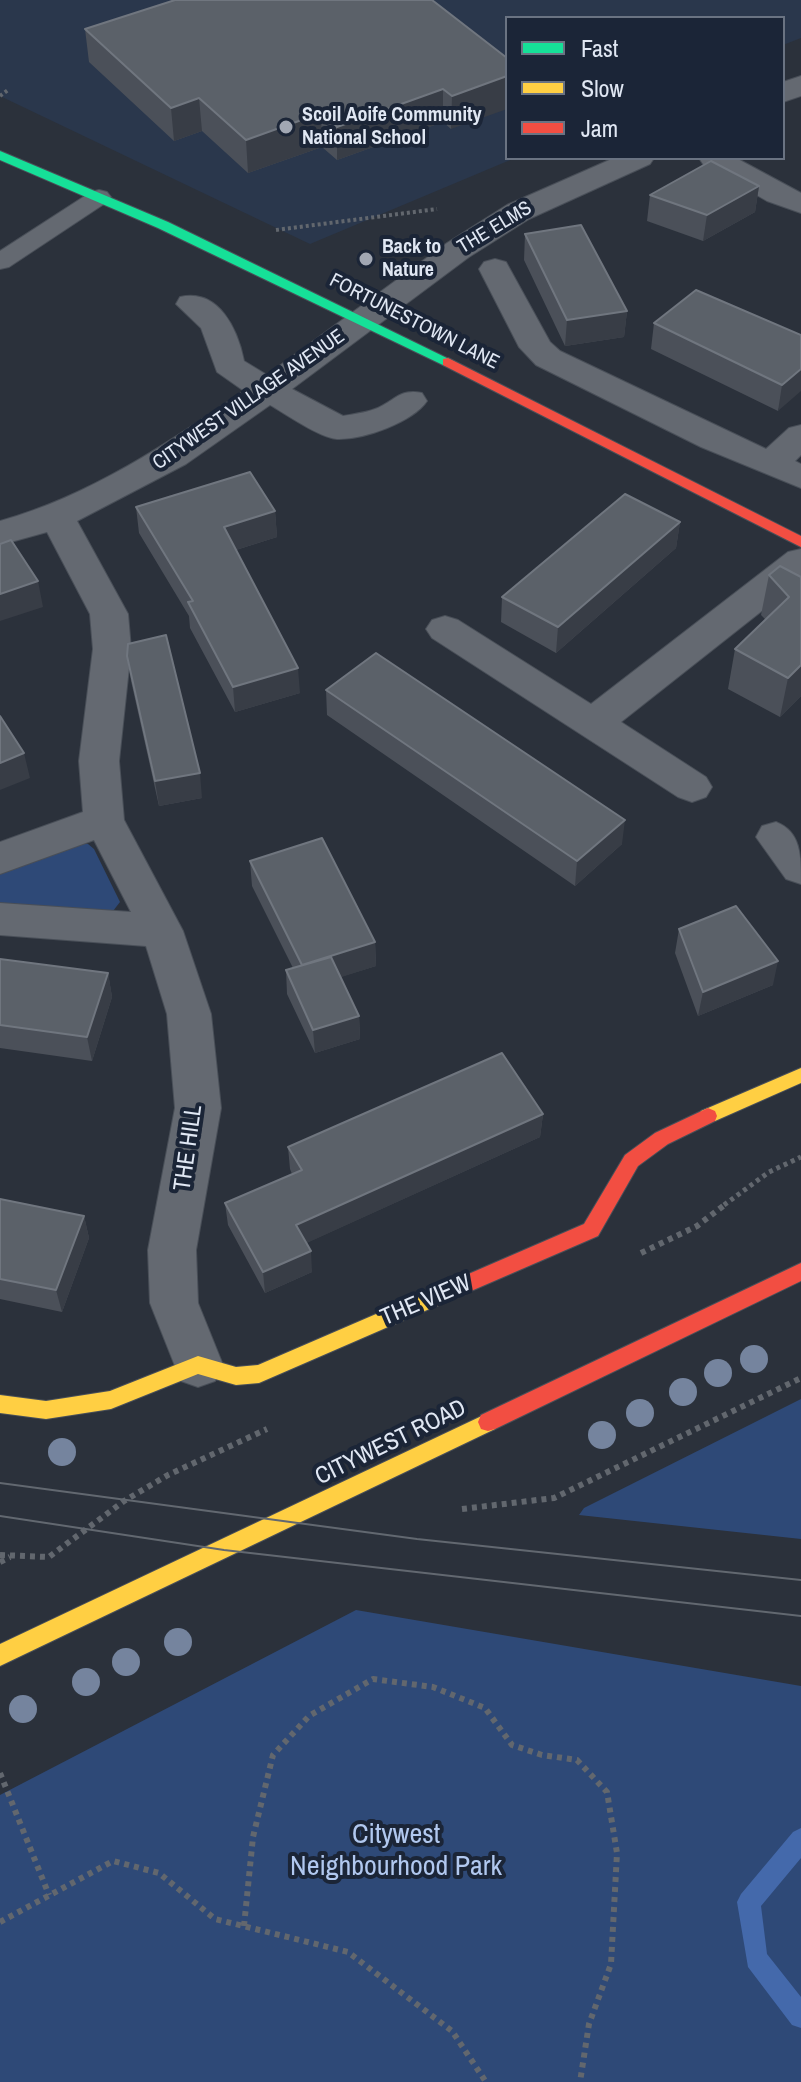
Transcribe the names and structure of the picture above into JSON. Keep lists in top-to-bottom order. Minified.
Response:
{"streets":{"street":["THE ELMS","FORTUNESTOWN LANE","CITYWEST VILLAGE AVENUE","THE HILL","THE VIEW","CITYWEST ROAD"]},"crossings":[["THE ELMS","FORTUNESTOWN LANE"],["THE ELMS","CITYWEST VILLAGE AVENUE"],["FORTUNESTOWN LANE","CITYWEST VILLAGE AVENUE"],["CITYWEST VILLAGE AVENUE","THE HILL"],["THE HILL","THE VIEW"]],"parks":["Citywest Neighbourhood Park"],"places":["Scoil Aoife Community National School","Back to Nature"],"legend":["Fast","Slow","Jam"]}
